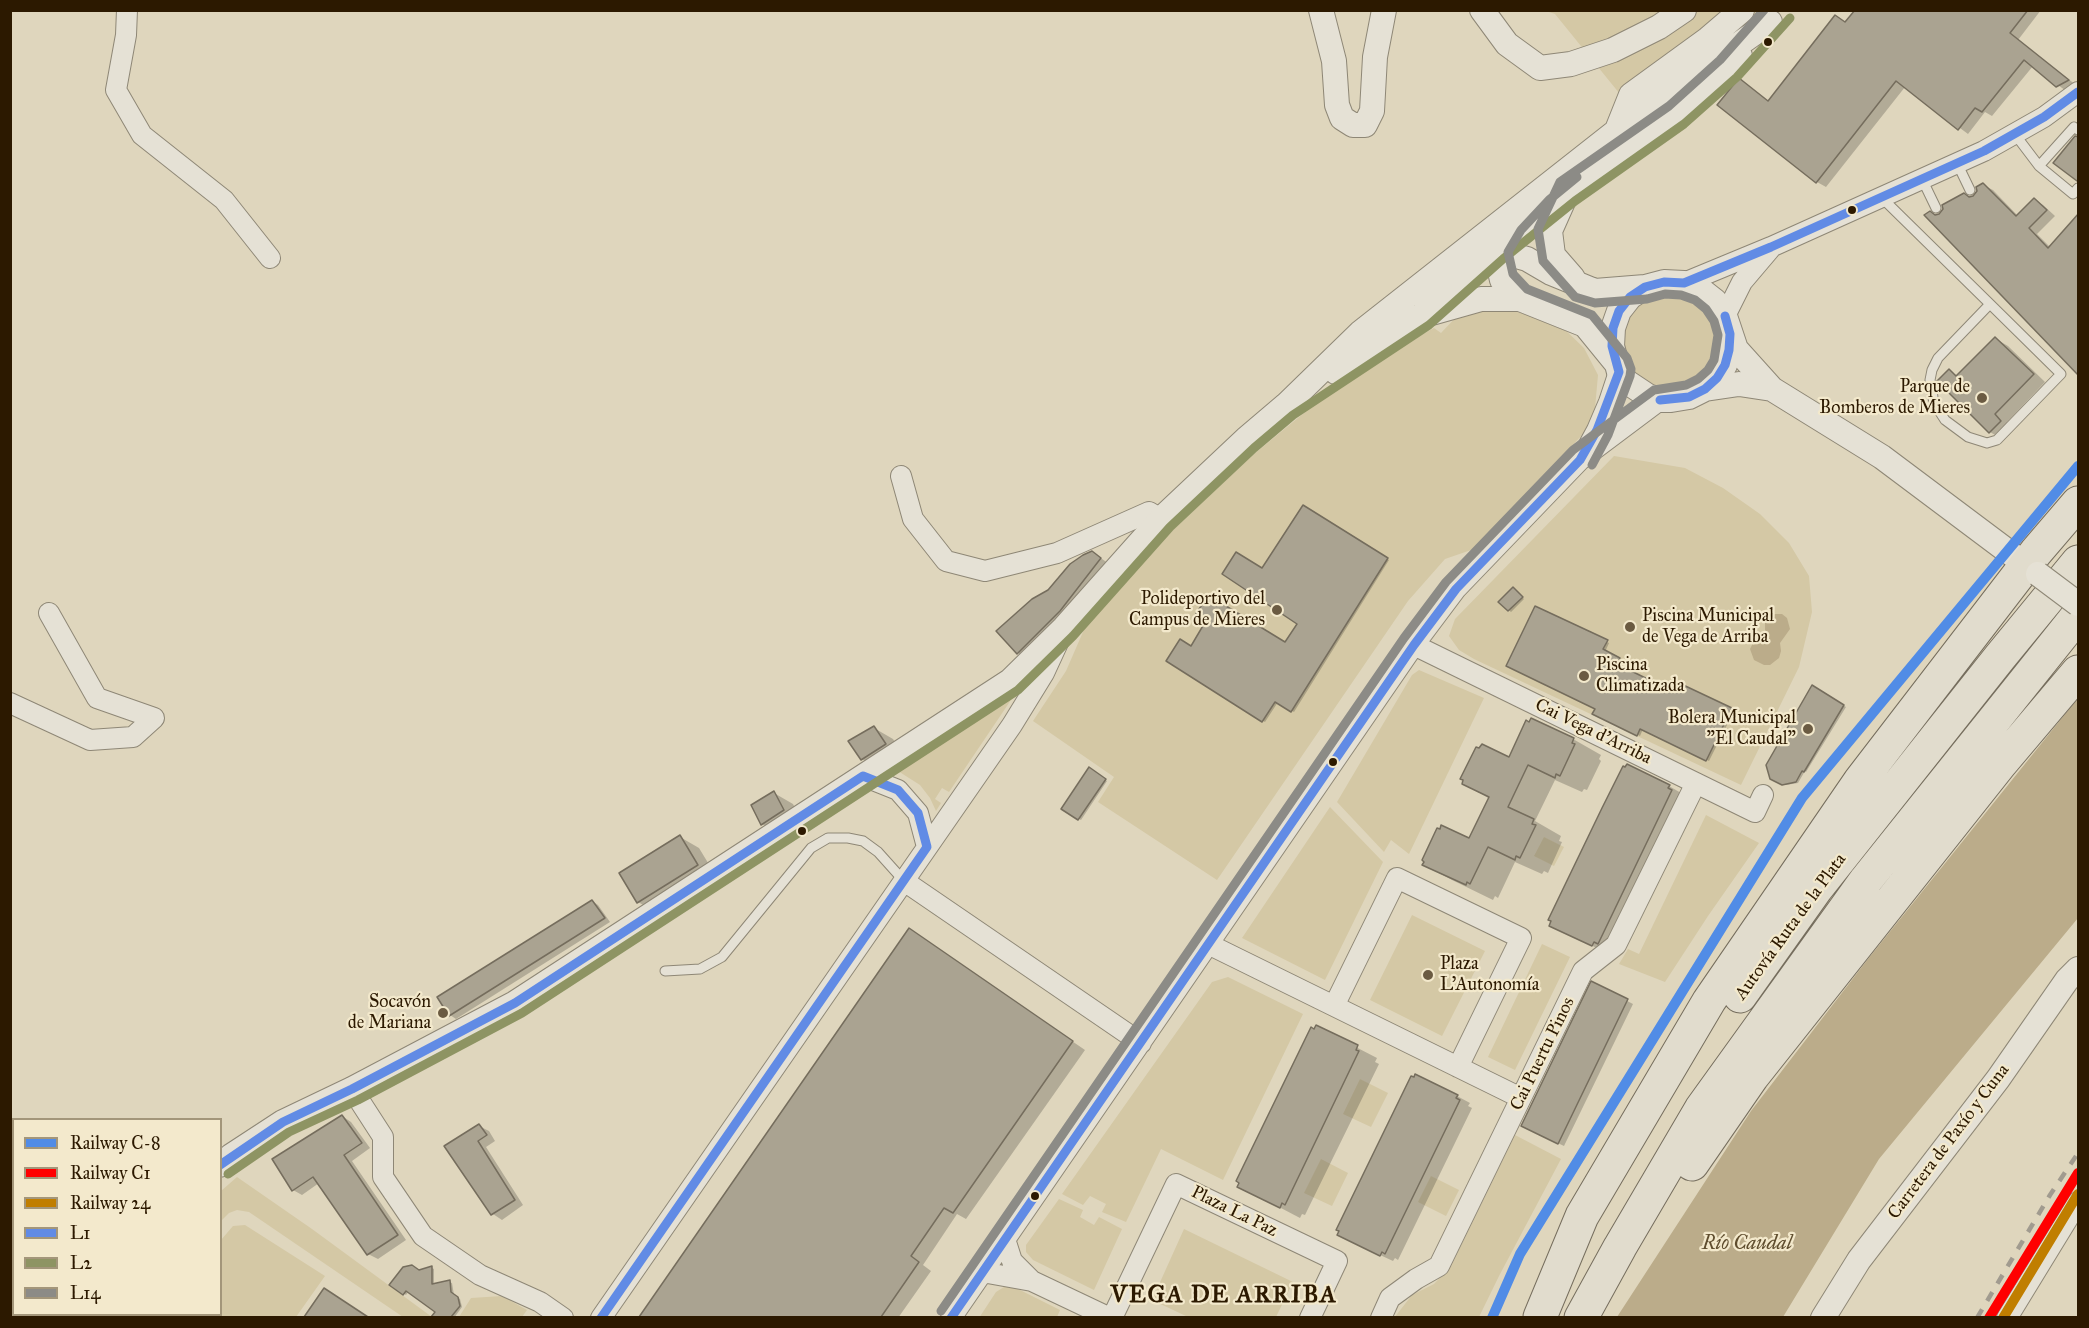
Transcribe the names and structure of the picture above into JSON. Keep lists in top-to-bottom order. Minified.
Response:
{"streets":{"highway":["Autovía Ruta de la Plata"],"street":["Cai Vega d'Arriba","Cai Puertu Pinos","Carretera de Paxío y Cuna","Plaza La Paz"]},"crossings":[["Cai Vega d'Arriba","Cai Puertu Pinos"]],"districts":["VEGA DE ARRIBA"],"water":["Río Caudal"],"places":["Parque de Bomberos de Mieres","Polideportivo del Campus de Mieres","Piscina Municipal de Vega de Arriba","Piscina Climatizada","Bolera Municipal \"El Caudal\"","Plaza L'Autonomía","Socavón de Mariana"],"lines":["transit line L14","transit line L2","transit line L1","rail line C-8","rail line C1","rail line 24"],"legend":["Railway C-8","Railway C1","Railway 24","L1","L2","L14"]}
